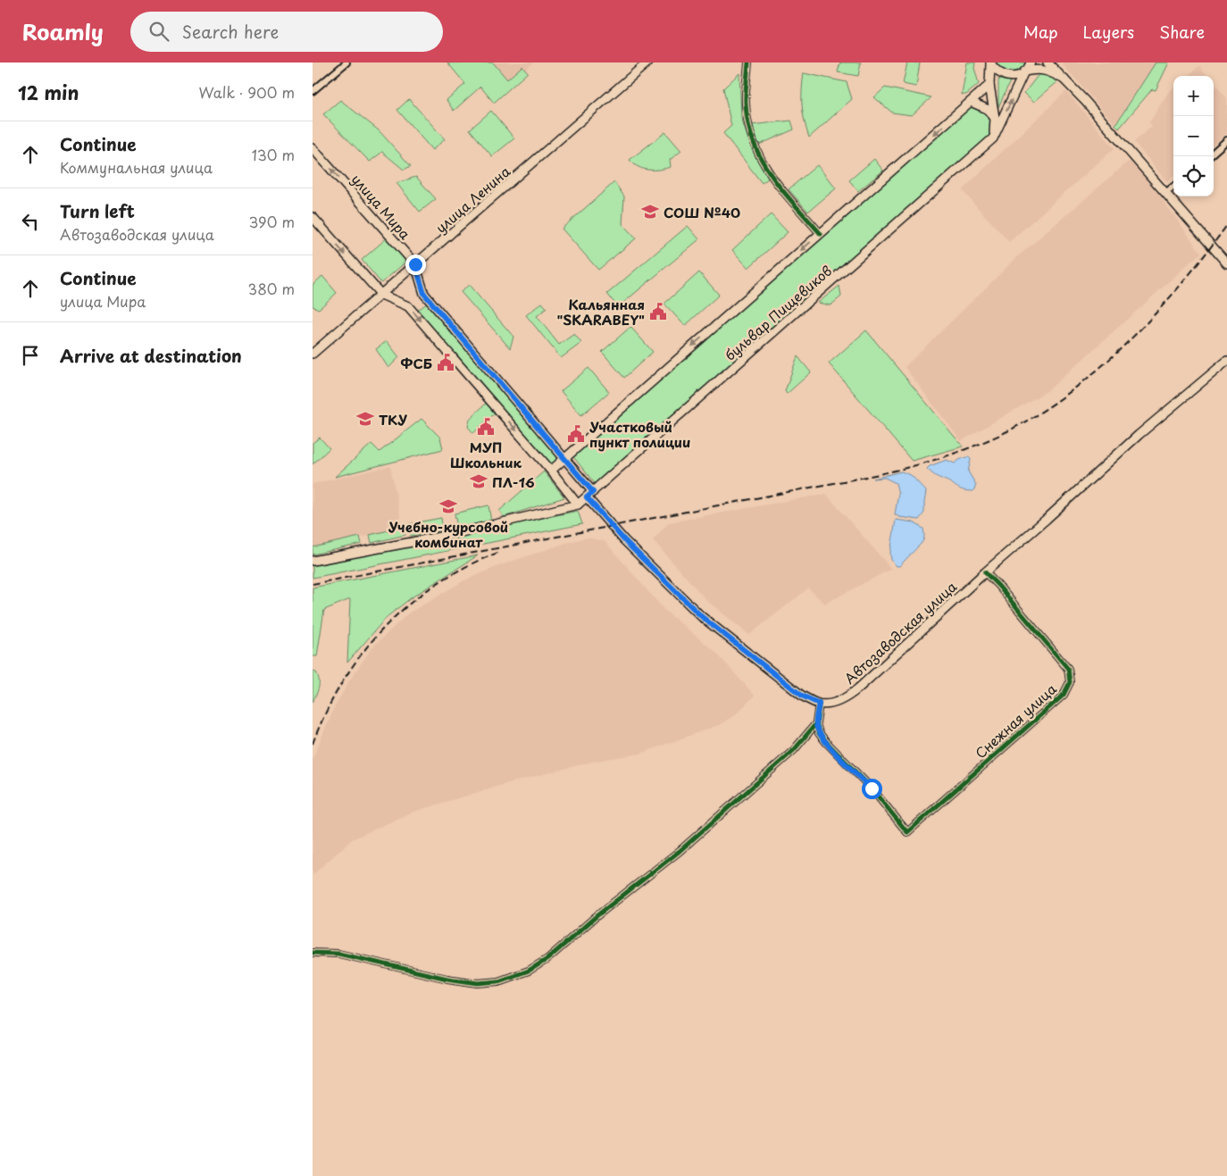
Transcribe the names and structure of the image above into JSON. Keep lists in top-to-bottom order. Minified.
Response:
{"streets":{"main road":["улица Ленина","улица Мира","бульвар Пищевиков","Автозаводская улица"],"street":["Снежная улица"]},"crossings":[["улица Ленина","улица Мира"],["улица Мира","бульвар Пищевиков"],["Автозаводская улица","Снежная улица"]],"places":{"school or university":["СОШ №40","ТКУ","ПЛ-16","Учебно-курсовой комбинат"],"public building":["Кальянная \"SKARABEY\"","ФСБ","МУП Школьник","Участковый пункт полиции"]},"page":{"header":"Roamly","search":"Search here","nav":["Map","Layers","Share"],"heading":["12 min","Walk · 900 m"],"map_buttons":["+","−"],"list":[["Continue","Коммунальная улица","130 m"],["Turn left","Автозаводская улица","390 m"],["Continue","улица Мира","380 m"],"Arrive at destination"]}}
